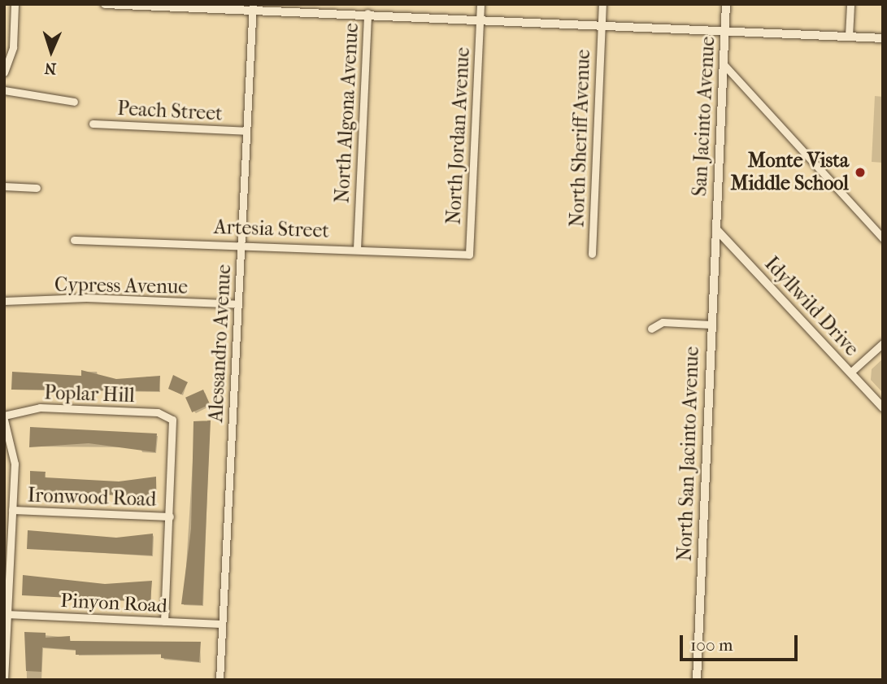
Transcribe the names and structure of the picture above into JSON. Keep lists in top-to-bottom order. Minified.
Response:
{"streets":{"street":["Peach Street","North Algona Avenue","San Jacinto Avenue","North Jordan Avenue","North Sheriff Avenue","Artesia Street","Cypress Avenue","Idyllwild Drive","Alessandro Avenue","Poplar Hill","North San Jacinto Avenue","Ironwood Road","Pinyon Road"]},"crossings":[["Peach Street","Alessandro Avenue"],["North Algona Avenue","Artesia Street"],["San Jacinto Avenue","Idyllwild Drive"],["San Jacinto Avenue","North San Jacinto Avenue"],["North Jordan Avenue","Artesia Street"],["Artesia Street","Alessandro Avenue"],["Cypress Avenue","Alessandro Avenue"],["Idyllwild Drive","North San Jacinto Avenue"],["Alessandro Avenue","Pinyon Road"],["Poplar Hill","Ironwood Road"]],"places":["Monte Vista Middle School"],"scale_bar":"100 m","north":"bottom"}
